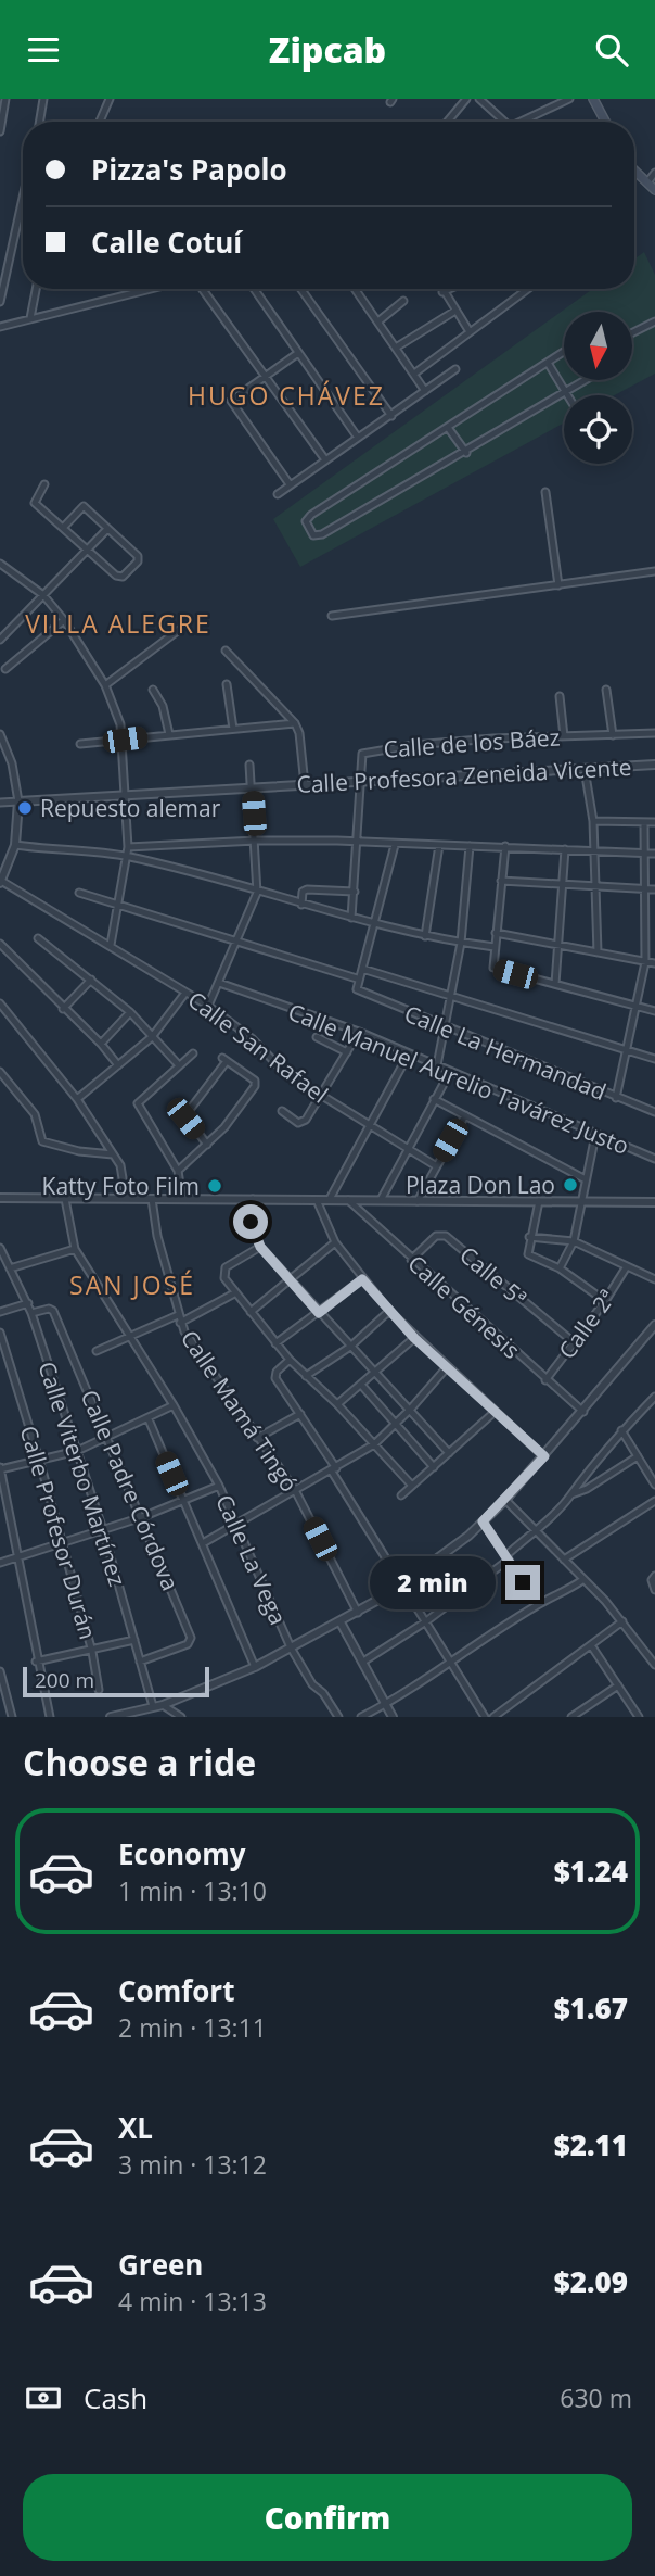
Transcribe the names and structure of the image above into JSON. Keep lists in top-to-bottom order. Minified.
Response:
{"streets":{"street":["Calle de los Báez","Calle Profesora Zeneida Vicente","Calle San Rafael","Calle La Hermandad","Calle Manuel Aurelio Tavárez Justo","Calle 5ª","Calle Génesis","Calle 2ª","Calle Mamá Tingó","Calle Viterbo Martínez","Calle Padre Córdova","Calle Profesor Durán","Calle La Vega"]},"crossings":[["Calle de los Báez","Calle Profesora Zeneida Vicente"],["Calle 5ª","Calle Génesis"],["Calle 5ª","Calle 2ª"],["Calle Génesis","Calle 2ª"],["Calle Viterbo Martínez","Calle Padre Córdova"]],"districts":["HUGO CHÁVEZ","VILLA ALEGRE","SAN JOSÉ"],"places":["Repuesto alemar","Plaza Don Lao","Katty Foto Film"],"scale_bar":"200 m","north":"bottom","page":{"header":"Zipcab","banner":["Pizza's Papolo","Calle Cotuí"],"bubble":"2 min","scale":"200 m","heading":"Choose a ride","list":[{"name":"Economy","note":"1 min · 13:10","value":"$1.24"},{"name":"Comfort","note":"2 min · 13:11","value":"$1.67"},{"name":"XL","note":"3 min · 13:12","value":"$2.11"},{"name":"Green","note":"4 min · 13:13","value":"$2.09"}],"pay":["Cash","630 m"],"buttons":"Confirm"}}
